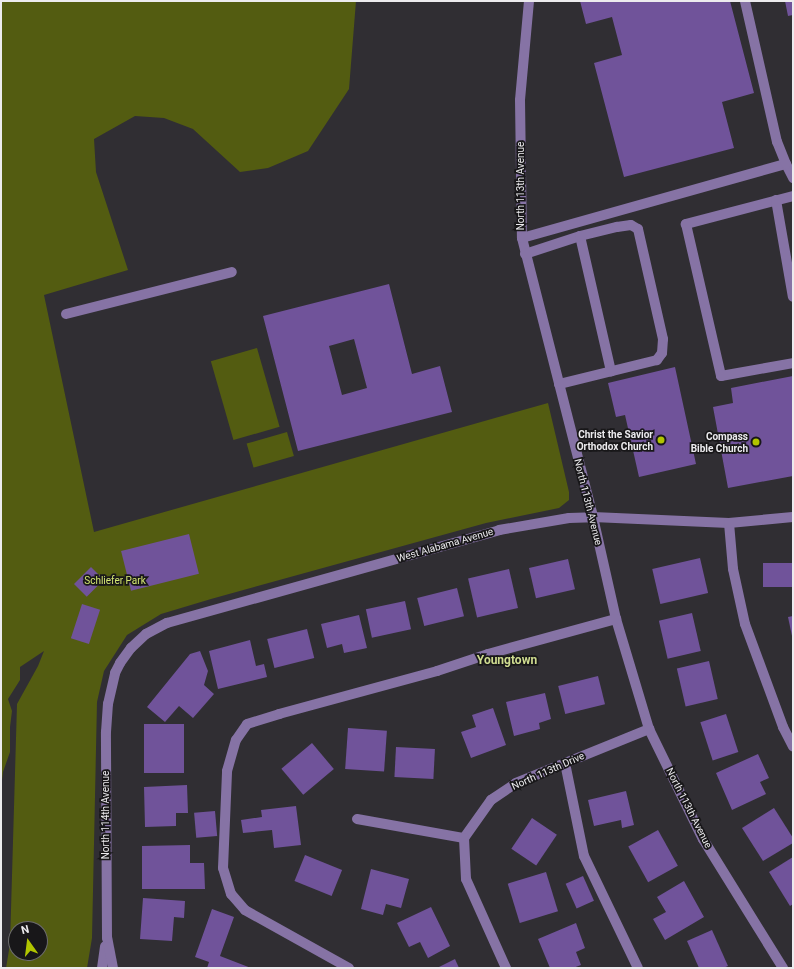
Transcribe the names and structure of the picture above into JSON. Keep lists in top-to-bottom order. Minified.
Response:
{"streets":{"street":["North 113th Avenue","West Alabama Avenue","North 113th Drive","North 114th Avenue"]},"crossings":[["North 113th Avenue","West Alabama Avenue"],["North 113th Avenue","North 113th Drive"],["West Alabama Avenue","North 114th Avenue"]],"districts":["Youngtown"],"parks":["Schliefer Park"],"places":["Christ the Savior Orthodox Church","Compass Bible Church"],"north":"top"}
